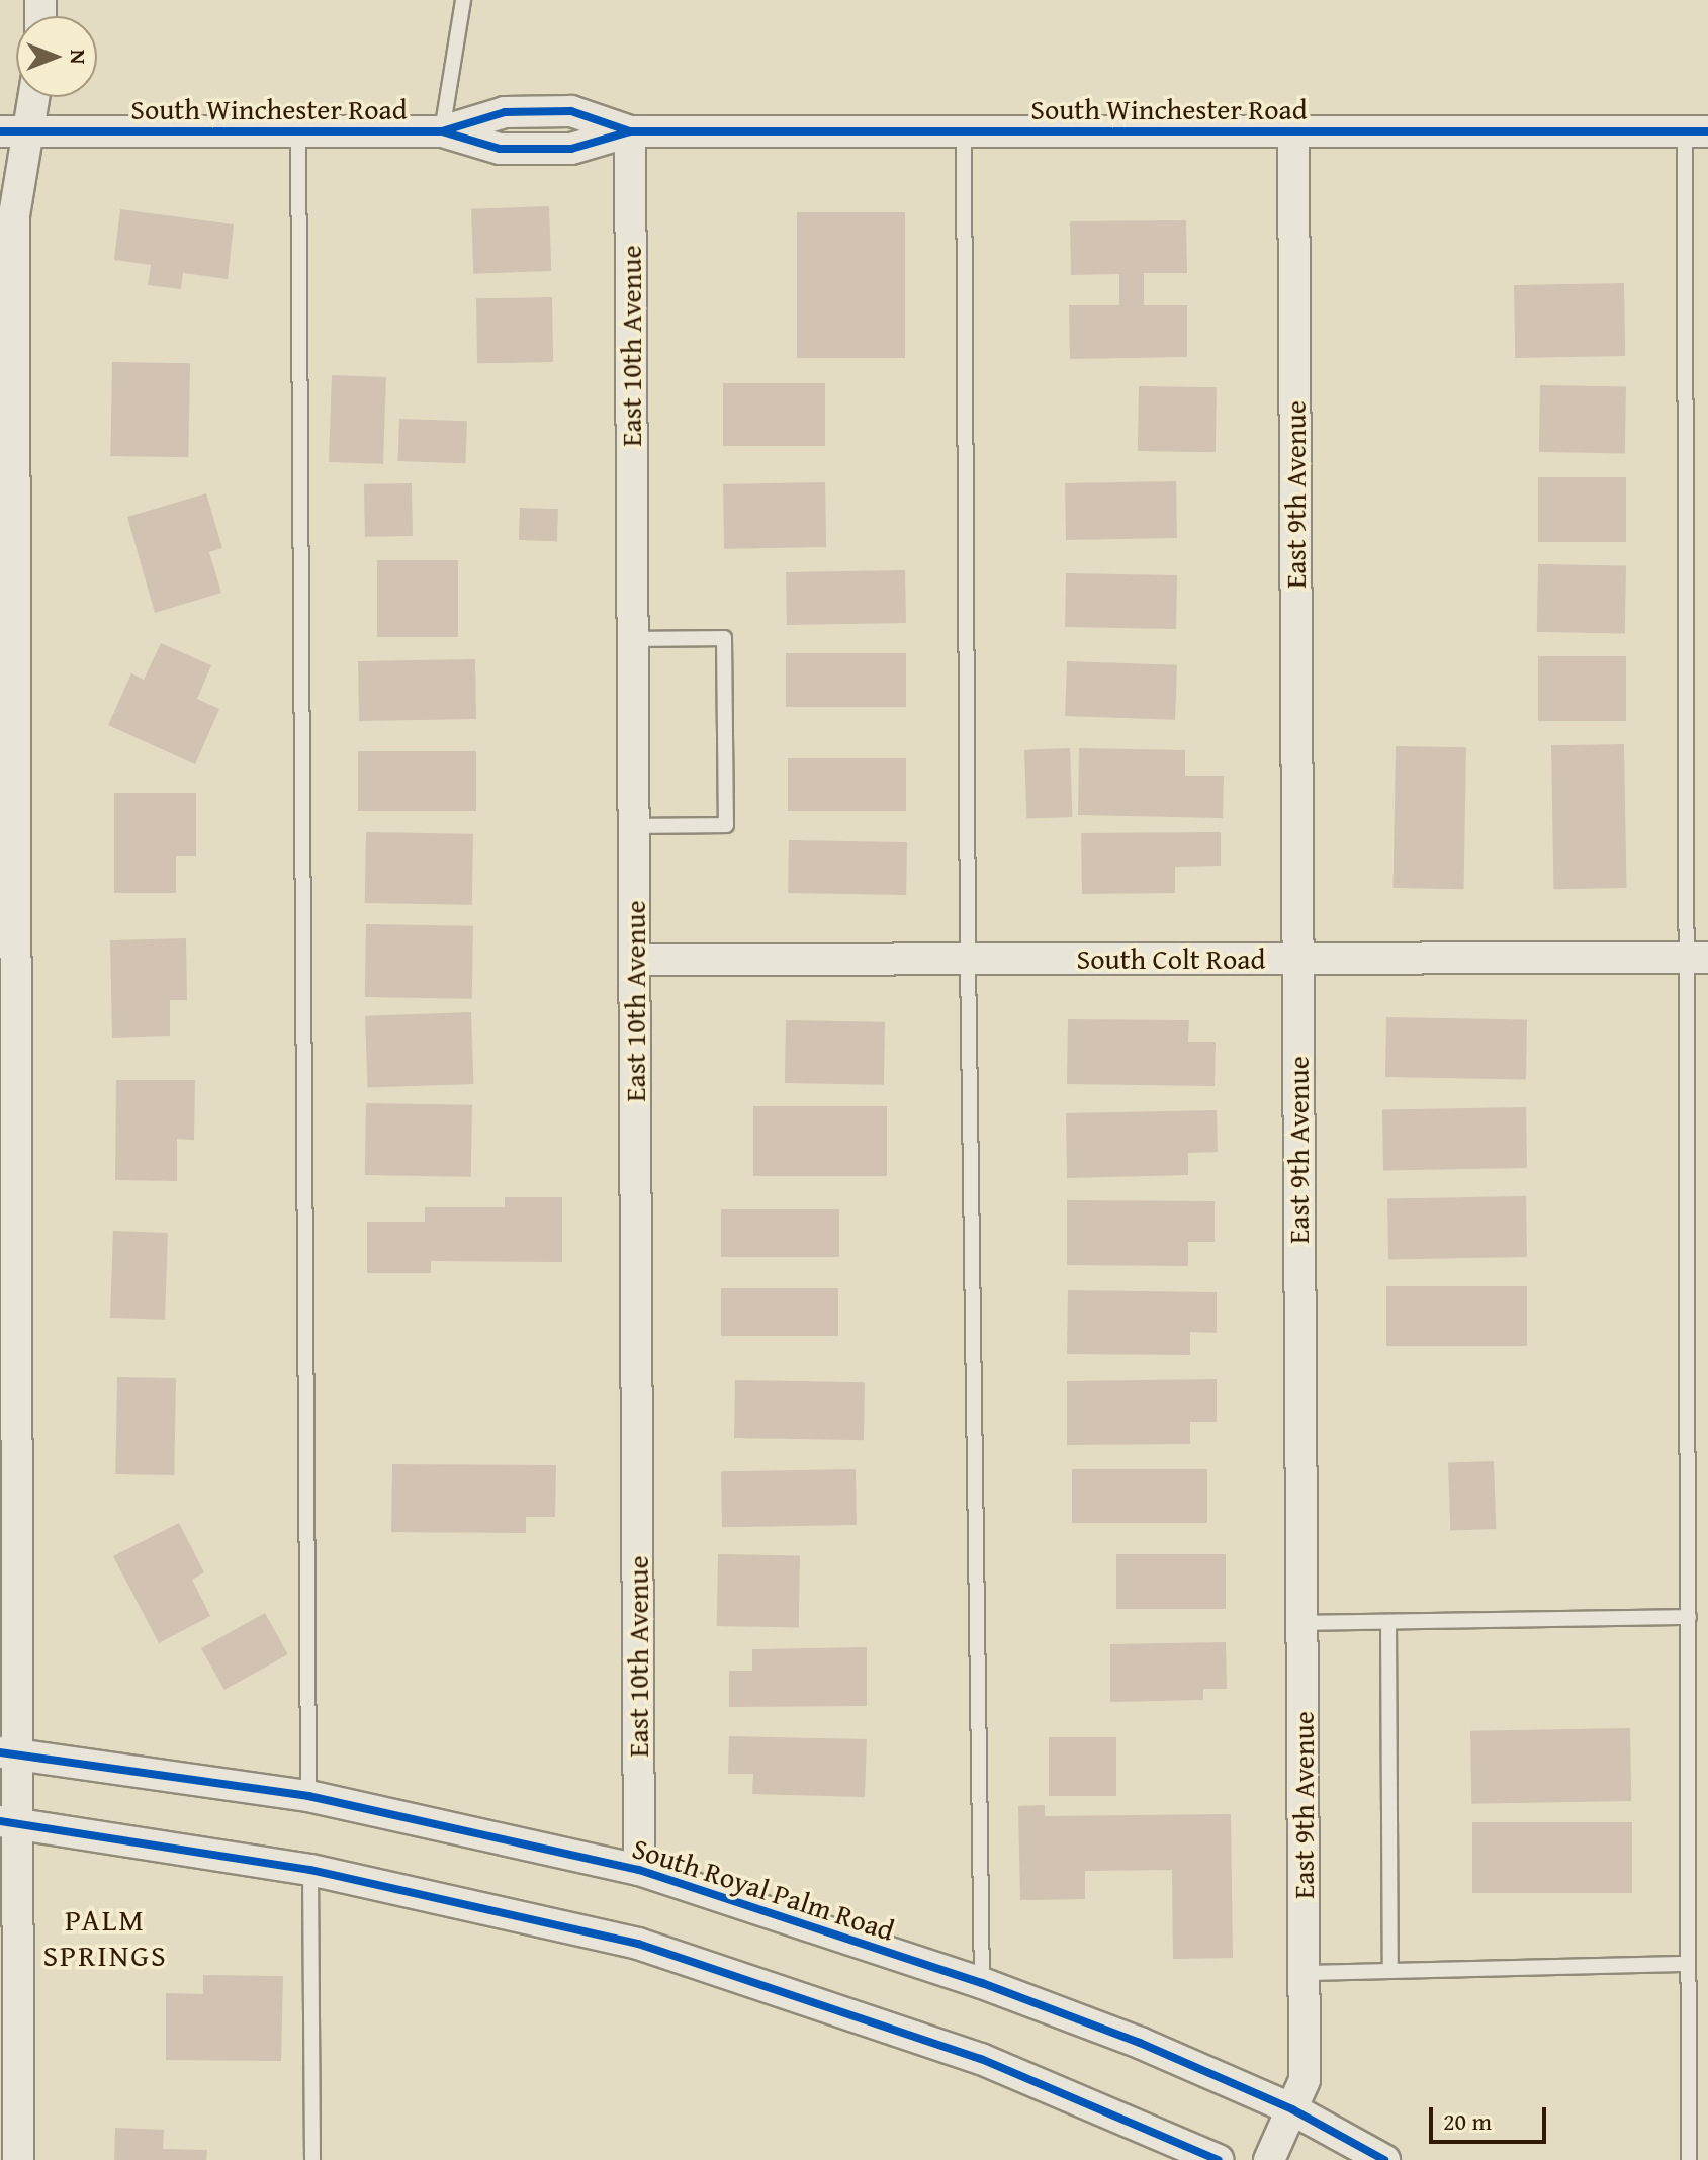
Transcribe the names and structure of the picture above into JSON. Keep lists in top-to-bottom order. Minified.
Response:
{"streets":{"street":["South Winchester Road","East 10th Avenue","East 9th Avenue","South Colt Road","South Royal Palm Road"]},"crossings":[["South Winchester Road","East 10th Avenue"],["South Winchester Road","East 9th Avenue"],["East 10th Avenue","South Colt Road"],["East 10th Avenue","South Royal Palm Road"],["East 9th Avenue","South Colt Road"],["East 9th Avenue","South Royal Palm Road"]],"districts":["PALM SPRINGS"],"scale_bar":"20 m","north":"right"}
